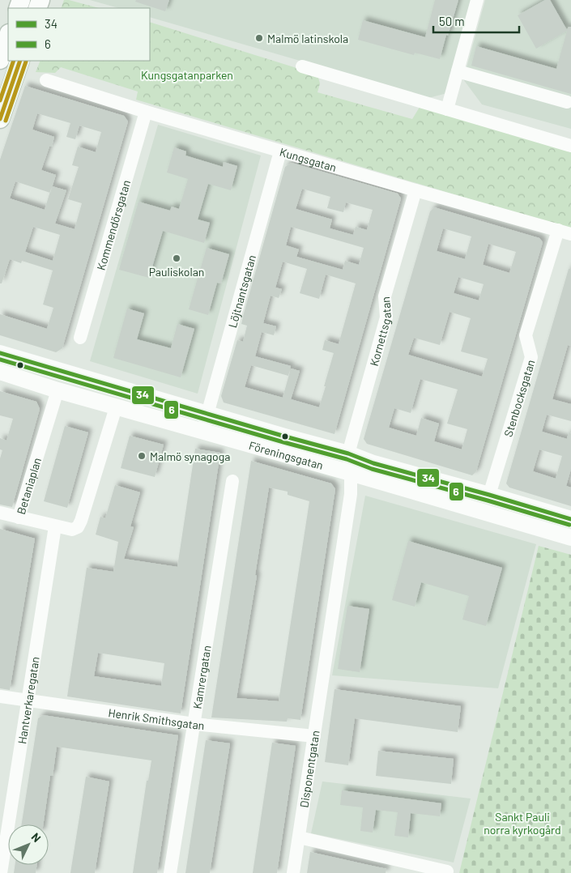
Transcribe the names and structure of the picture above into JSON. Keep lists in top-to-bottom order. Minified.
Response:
{"streets":{"street":["Kungsgatan","Kommendörsgatan","Löjtnantsgatan","Kornettsgatan","Stenbocksgatan","Föreningsgatan","Betaniaplan","Kamrergatan","Hantverkaregatan","Henrik Smithsgatan","Disponentgatan"]},"crossings":[["Kungsgatan","Kommendörsgatan"],["Kungsgatan","Löjtnantsgatan"],["Kungsgatan","Kornettsgatan"],["Kungsgatan","Stenbocksgatan"],["Löjtnantsgatan","Föreningsgatan"],["Kornettsgatan","Föreningsgatan"],["Kornettsgatan","Disponentgatan"],["Stenbocksgatan","Föreningsgatan"],["Föreningsgatan","Betaniaplan"],["Föreningsgatan","Disponentgatan"],["Betaniaplan","Hantverkaregatan"],["Kamrergatan","Henrik Smithsgatan"],["Hantverkaregatan","Henrik Smithsgatan"],["Henrik Smithsgatan","Disponentgatan"]],"parks":["Kungsgatanparken","Sankt Pauli norra kyrkogård"],"places":["Malmö latinskola","Pauliskolan","Malmö synagoga"],"lines":["transit line 34","transit line 6"],"legend":["34","6"],"scale_bar":"50 m","north":"top right"}
